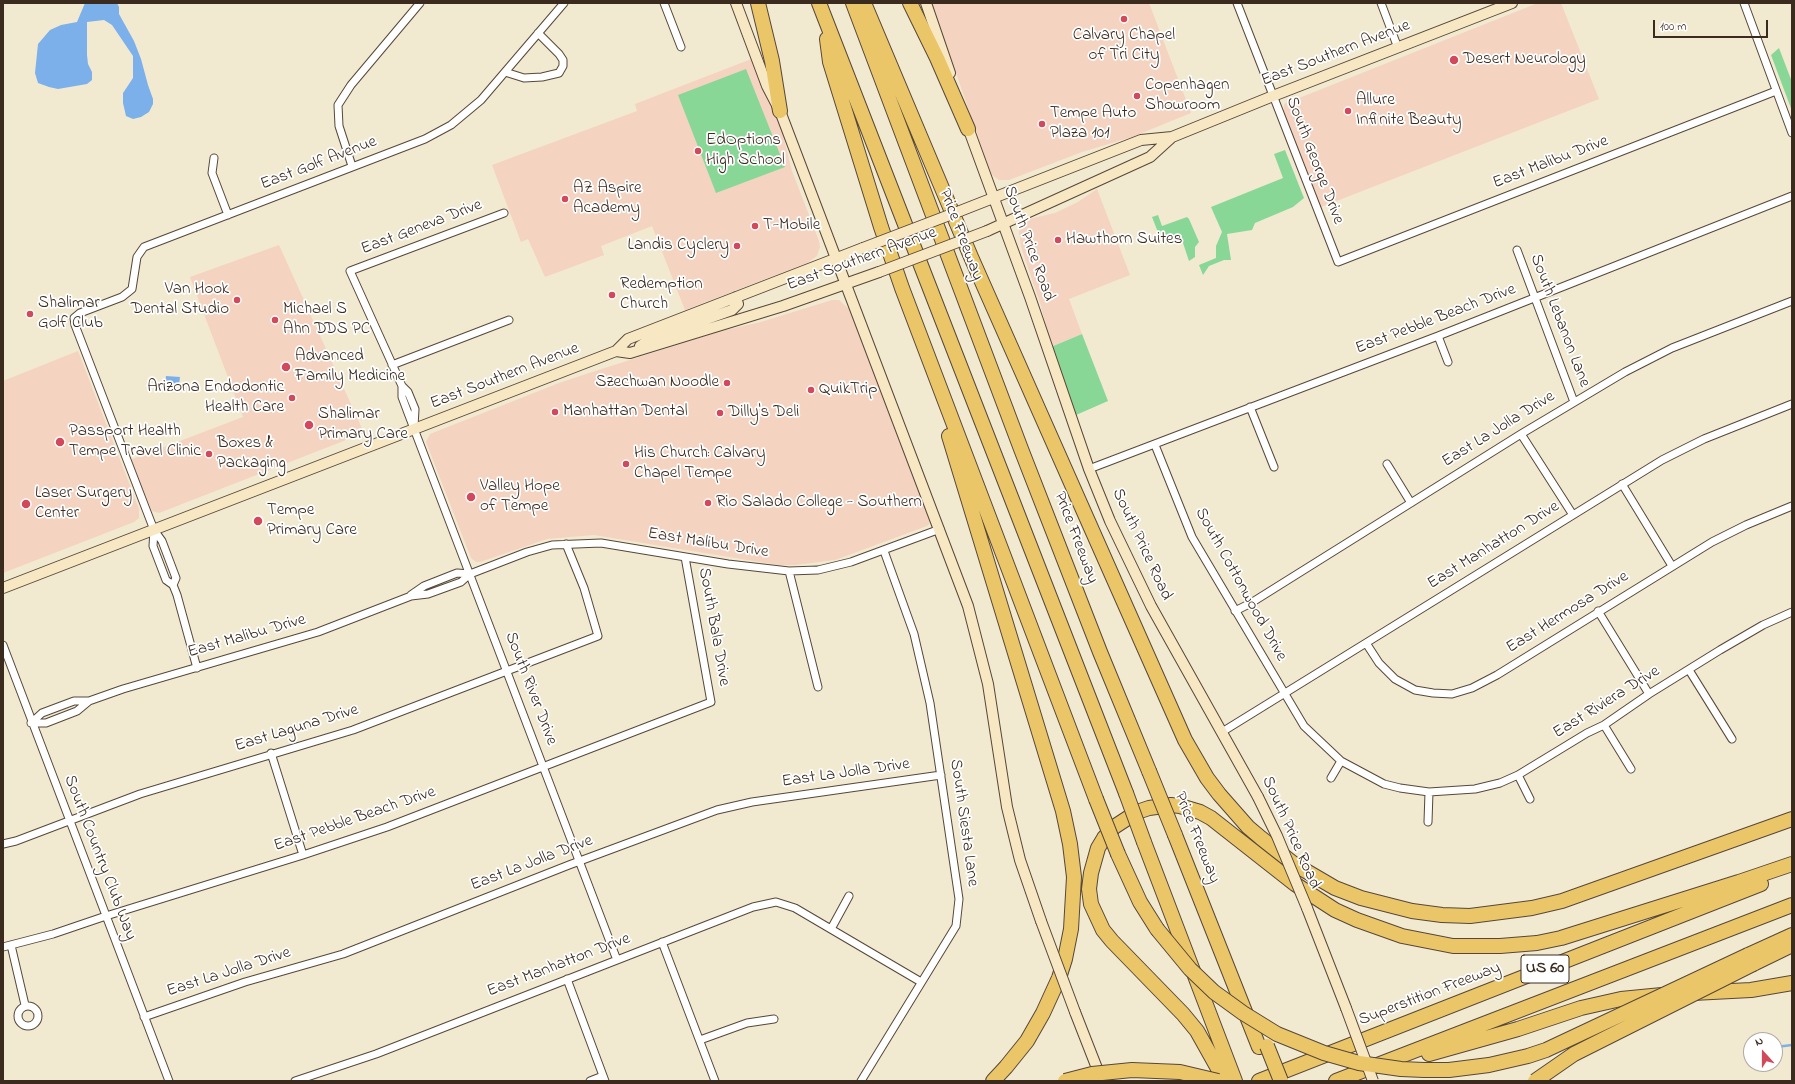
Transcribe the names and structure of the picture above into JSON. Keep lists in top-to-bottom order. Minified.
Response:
{"streets":{"highway":["Price Freeway","US 60","Superstition Freeway"],"main road":["East Southern Avenue","South Price Road"],"street":["South George Drive","East Malibu Drive","East Golf Avenue","East Geneva Drive","East Pebble Beach Drive","South Lebanon Lane","East La Jolla Drive","East Manhatton Drive","South Cottonwood Drive","East Hermosa Drive","South Bala Drive","South River Drive","East Riviera Drive","East Laguna Drive","South Siesta Lane","South Country Club Way"]},"crossings":[["East Southern Avenue","South George Drive"],["East Southern Avenue","East Golf Avenue"],["East Southern Avenue","South Price Road"],["East Southern Avenue","South River Drive"],["South George Drive","East Malibu Drive"],["East Malibu Drive","South Bala Drive"],["East Malibu Drive","South River Drive"],["East Malibu Drive","East Laguna Drive"],["East Malibu Drive","South Siesta Lane"],["East Malibu Drive","South Country Club Way"],["East Geneva Drive","South River Drive"],["South Price Road","East Pebble Beach Drive"],["South Price Road","East Manhatton Drive"],["East Pebble Beach Drive","South Lebanon Lane"],["East Pebble Beach Drive","South Cottonwood Drive"],["East Pebble Beach Drive","South Bala Drive"],["East Pebble Beach Drive","South River Drive"],["East Pebble Beach Drive","South Country Club Way"],["South Lebanon Lane","East La Jolla Drive"],["East La Jolla Drive","South Cottonwood Drive"],["East La Jolla Drive","South River Drive"],["East La Jolla Drive","South Siesta Lane"],["East La Jolla Drive","South Country Club Way"],["East Manhatton Drive","South Cottonwood Drive"],["East Manhatton Drive","East Hermosa Drive"],["East Manhatton Drive","South River Drive"],["East Manhatton Drive","East Riviera Drive"],["East Manhatton Drive","South Siesta Lane"],["South Cottonwood Drive","East Riviera Drive"],["South River Drive","East Laguna Drive"],["East Laguna Drive","South Country Club Way"]],"places":["Calvary Chapel of Tri City","Desert Neurology","Copenhagen Showroom","Allure Infinite Beauty","Tempe Auto Plaza 101","EdOptions High School","AZ Aspire Academy","T-Mobile","Hawthorn Suites","Landis Cyclery","Redemption Church","Van Hook Dental Studio","Shalimar Golf Club","Michael S Ahn DDS PC","Advanced Family Medicine","Szechwan Noodle","QuikTrip","Arizona Endodontic Health Care","Manhattan Dental","Dilly's Deli","Shalimar Primary Care","Passport Health Tempe Travel Clinic","Boxes & Packaging","His Church: Calvary Chapel Tempe","Valley Hope of Tempe","Rio Salado College - Southern","Laser Surgery Center","Tempe Primary Care"],"scale_bar":"100 m","north":"top"}
